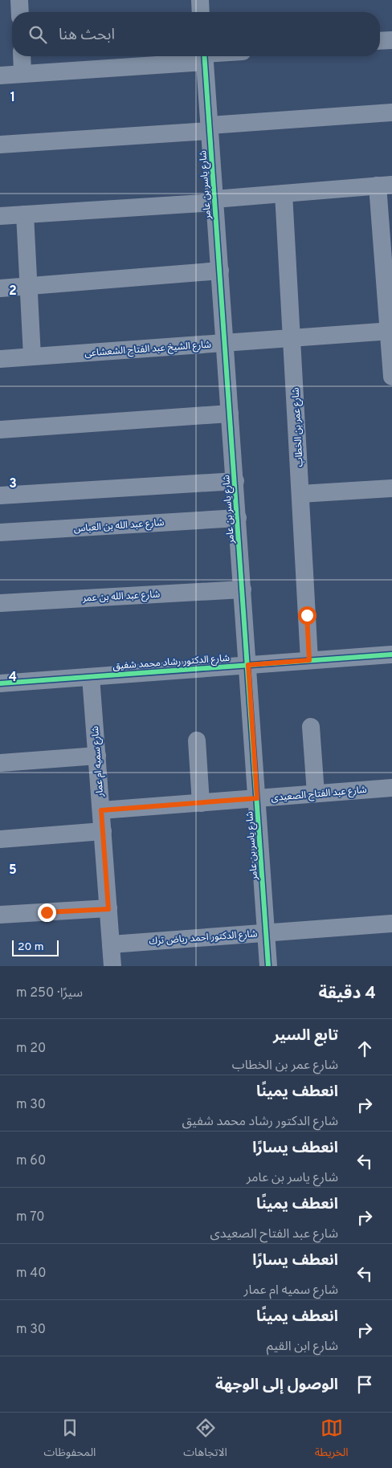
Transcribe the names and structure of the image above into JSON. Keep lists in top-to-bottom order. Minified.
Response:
{"streets":{"street":["شارع ياسر بن عامر","شارع الشيخ عبد الفتاح الشعشاعى","شارع عمر بن الخطاب","شارع عبد الله بن العباس","شارع عبد الله بن عمر","شارع الدكتور رشاد محمد شفيق","شارع سميه ام عمار","شارع عبد الفتاح الصعيدى","شارع الدكتور احمد رياض ترك"]},"crossings":[["شارع ياسر بن عامر","شارع الشيخ عبد الفتاح الشعشاعى"],["شارع ياسر بن عامر","شارع عبد الله بن العباس"],["شارع ياسر بن عامر","شارع عبد الله بن عمر"],["شارع ياسر بن عامر","شارع الدكتور رشاد محمد شفيق"],["شارع ياسر بن عامر","شارع عبد الفتاح الصعيدى"],["شارع ياسر بن عامر","شارع الدكتور احمد رياض ترك"],["شارع الشيخ عبد الفتاح الشعشاعى","شارع عمر بن الخطاب"],["شارع عمر بن الخطاب","شارع الدكتور رشاد محمد شفيق"],["شارع الدكتور رشاد محمد شفيق","شارع سميه ام عمار"],["شارع سميه ام عمار","شارع عبد الفتاح الصعيدى"],["شارع سميه ام عمار","شارع الدكتور احمد رياض ترك"]],"scale_bar":"20 m","page":{"search":"ابحث هنا","scale":"20 m","heading":["4 دقيقة","سيرًا · 250 m"],"list":[["تابع السير","شارع عمر بن الخطاب","20 m"],["انعطف يمينًا","شارع الدكتور رشاد محمد شفيق","30 m"],["انعطف يسارًا","شارع ياسر بن عامر","60 m"],["انعطف يمينًا","شارع عبد الفتاح الصعيدى","70 m"],["انعطف يسارًا","شارع سميه ام عمار","40 m"],["انعطف يمينًا","شارع ابن القيم","30 m"],"الوصول إلى الوجهة"],"nav":["الخريطة","الاتجاهات","المحفوظات"]},"grid":{"rows":["1","2","3","4","5"]}}
